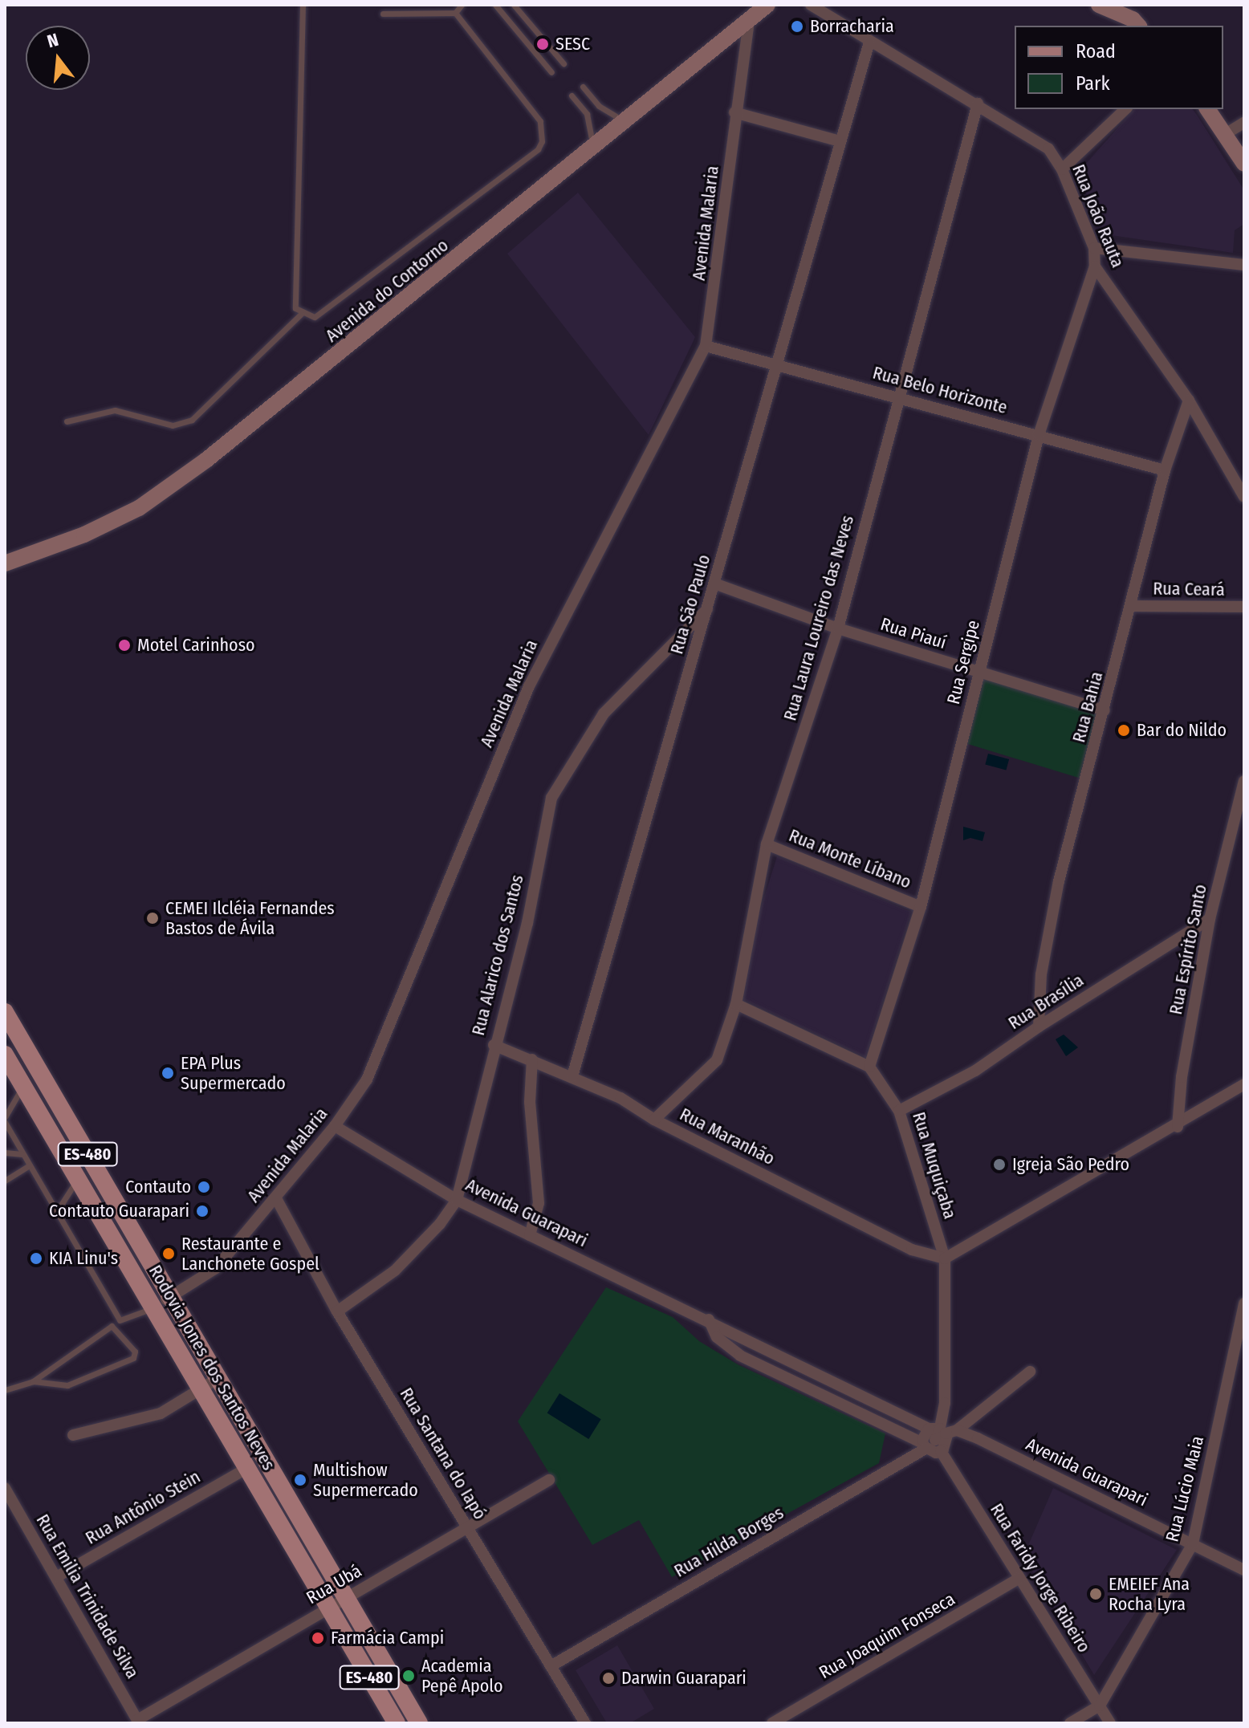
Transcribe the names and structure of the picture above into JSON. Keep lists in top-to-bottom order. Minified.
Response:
{"streets":{"main road":["Avenida do Contorno","ES-480","Rodovia Jones dos Santos Neves"],"street":["Rua João Rauta","Avenida Malaria","Rua Belo Horizonte","Rua Ceará","Rua São Paulo","Rua Laura Loureiro das Neves","Rua Piauí","Rua Sergipe","Rua Bahia","Rua Monte Líbano","Rua Espírito Santo","Rua Alarico dos Santos","Rua Brasília","Rua Maranhão","Rua Muquiçaba","Avenida Guarapari","Rua Santana do Iapó","Rua Lúcio Maia","Rua Antônio Stein","Rua Hilda Borges","Rua Faridy Jorge Ribeiro","Rua Ubá","Rua Emilia Trinidade Silva","Rua Joaquim Fonseca"]},"crossings":[["Rua João Rauta","Rua São Paulo"],["Rua João Rauta","Rua Laura Loureiro das Neves"],["Rua João Rauta","Rua Sergipe"],["Rua João Rauta","Rua Bahia"],["Avenida Malaria","Avenida do Contorno"],["Avenida Malaria","Rua Belo Horizonte"],["Avenida Malaria","Avenida Guarapari"],["Avenida Malaria","Rodovia Jones dos Santos Neves"],["Avenida Malaria","Rua Santana do Iapó"],["Rua Belo Horizonte","Rua São Paulo"],["Rua Belo Horizonte","Rua Laura Loureiro das Neves"],["Rua Belo Horizonte","Rua Sergipe"],["Rua Belo Horizonte","Rua Bahia"],["Rua Ceará","Rua Bahia"],["Rua São Paulo","Rua Piauí"],["Rua São Paulo","Rua Alarico dos Santos"],["Rua São Paulo","Rua Maranhão"],["Rua Laura Loureiro das Neves","Rua Piauí"],["Rua Laura Loureiro das Neves","Rua Monte Líbano"],["Rua Laura Loureiro das Neves","Rua Maranhão"],["Rua Piauí","Rua Sergipe"],["Rua Piauí","Rua Bahia"],["Rua Sergipe","Rua Monte Líbano"],["Rua Sergipe","Rua Muquiçaba"],["Rua Bahia","Rua Brasília"],["Rua Espírito Santo","Rua Brasília"],["Rua Alarico dos Santos","Rua Maranhão"],["Rua Alarico dos Santos","Avenida Guarapari"],["Rua Alarico dos Santos","Rua Santana do Iapó"],["Rua Brasília","Rua Muquiçaba"],["Rua Maranhão","Rua Muquiçaba"],["Rua Muquiçaba","Avenida Guarapari"],["Avenida Guarapari","Rua Lúcio Maia"],["Avenida Guarapari","Rua Hilda Borges"],["Avenida Guarapari","Rua Faridy Jorge Ribeiro"],["Rodovia Jones dos Santos Neves","Rua Antônio Stein"],["Rodovia Jones dos Santos Neves","Rua Ubá"],["Rua Santana do Iapó","Rua Hilda Borges"],["Rua Santana do Iapó","Rua Ubá"],["Rua Lúcio Maia","Rua Faridy Jorge Ribeiro"],["Rua Antônio Stein","Rua Emilia Trinidade Silva"],["Rua Faridy Jorge Ribeiro","Rua Joaquim Fonseca"],["Rua Ubá","Rua Emilia Trinidade Silva"]],"places":["Borracharia","SESC","Motel Carinhoso","Bar do Nildo","CEMEI Ilcléia Fernandes Bastos de Ávila","EPA Plus Supermercado","Igreja São Pedro","Contauto","Contauto Guarapari","Restaurante e Lanchonete Gospel","KIA Linu's","Multishow Supermercado","EMEIEF Ana Rocha Lyra","Farmácia Campi","Academia Pepê Apolo","Darwin Guarapari"],"legend":["Road","Park"],"north":"top"}
